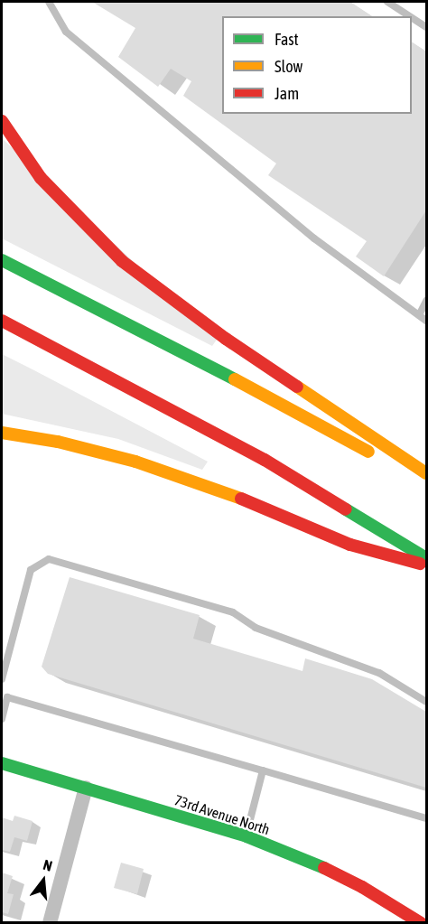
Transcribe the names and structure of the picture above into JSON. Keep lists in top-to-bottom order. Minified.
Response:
{"streets":{"main road":["73rd Avenue North"]},"legend":["Fast","Slow","Jam"],"north":"top"}
